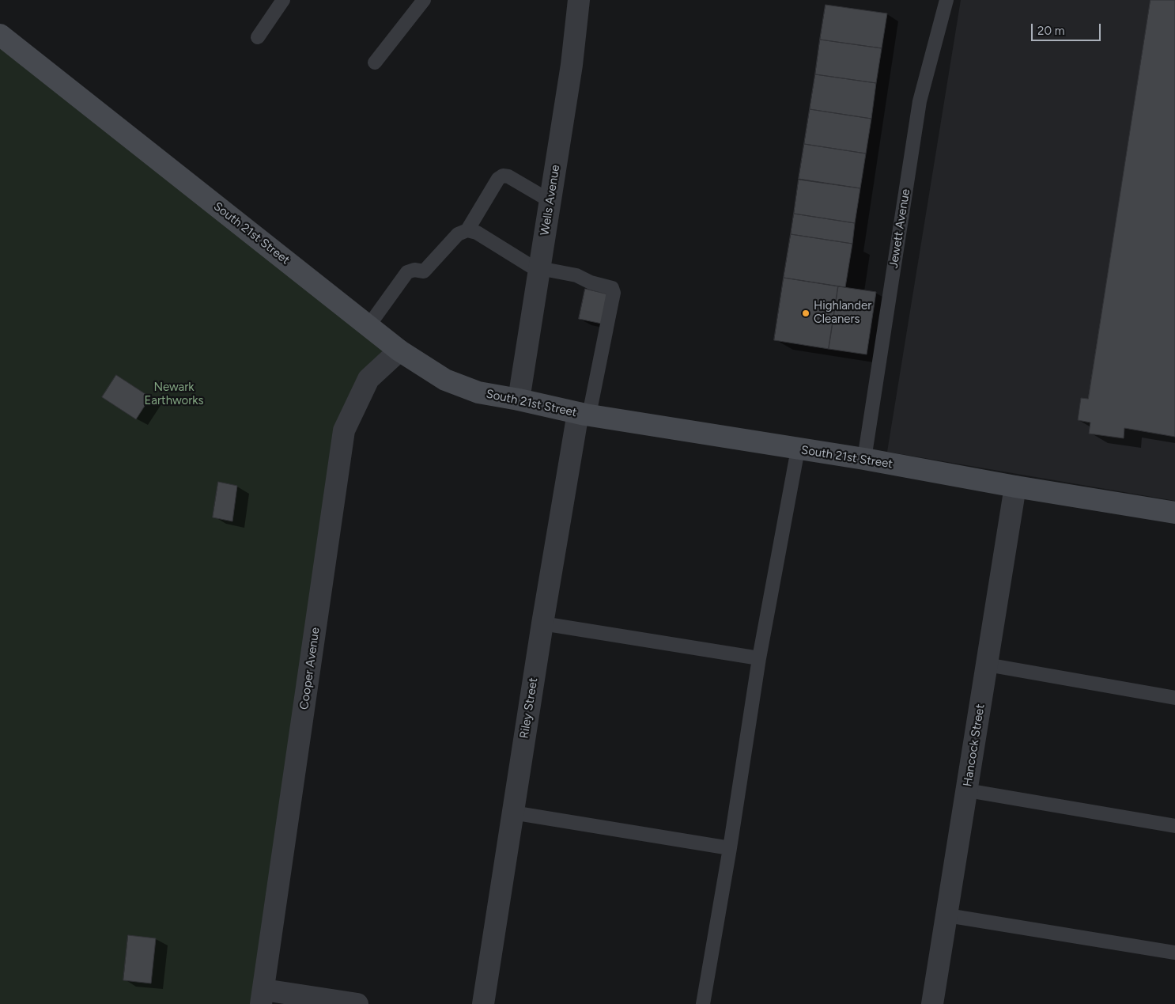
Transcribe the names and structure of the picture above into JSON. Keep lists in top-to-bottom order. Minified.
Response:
{"streets":{"main road":["South 21st Street"],"street":["Wells Avenue","Cooper Avenue","Riley Street","Hancock Street"],"lane":["Jewett Avenue"]},"crossings":[["Wells Avenue","South 21st Street"],["Jewett Avenue","South 21st Street"],["South 21st Street","Cooper Avenue"],["South 21st Street","Riley Street"],["South 21st Street","Hancock Street"]],"parks":["Newark Earthworks"],"places":["Highlander Cleaners"],"scale_bar":"20 m"}
